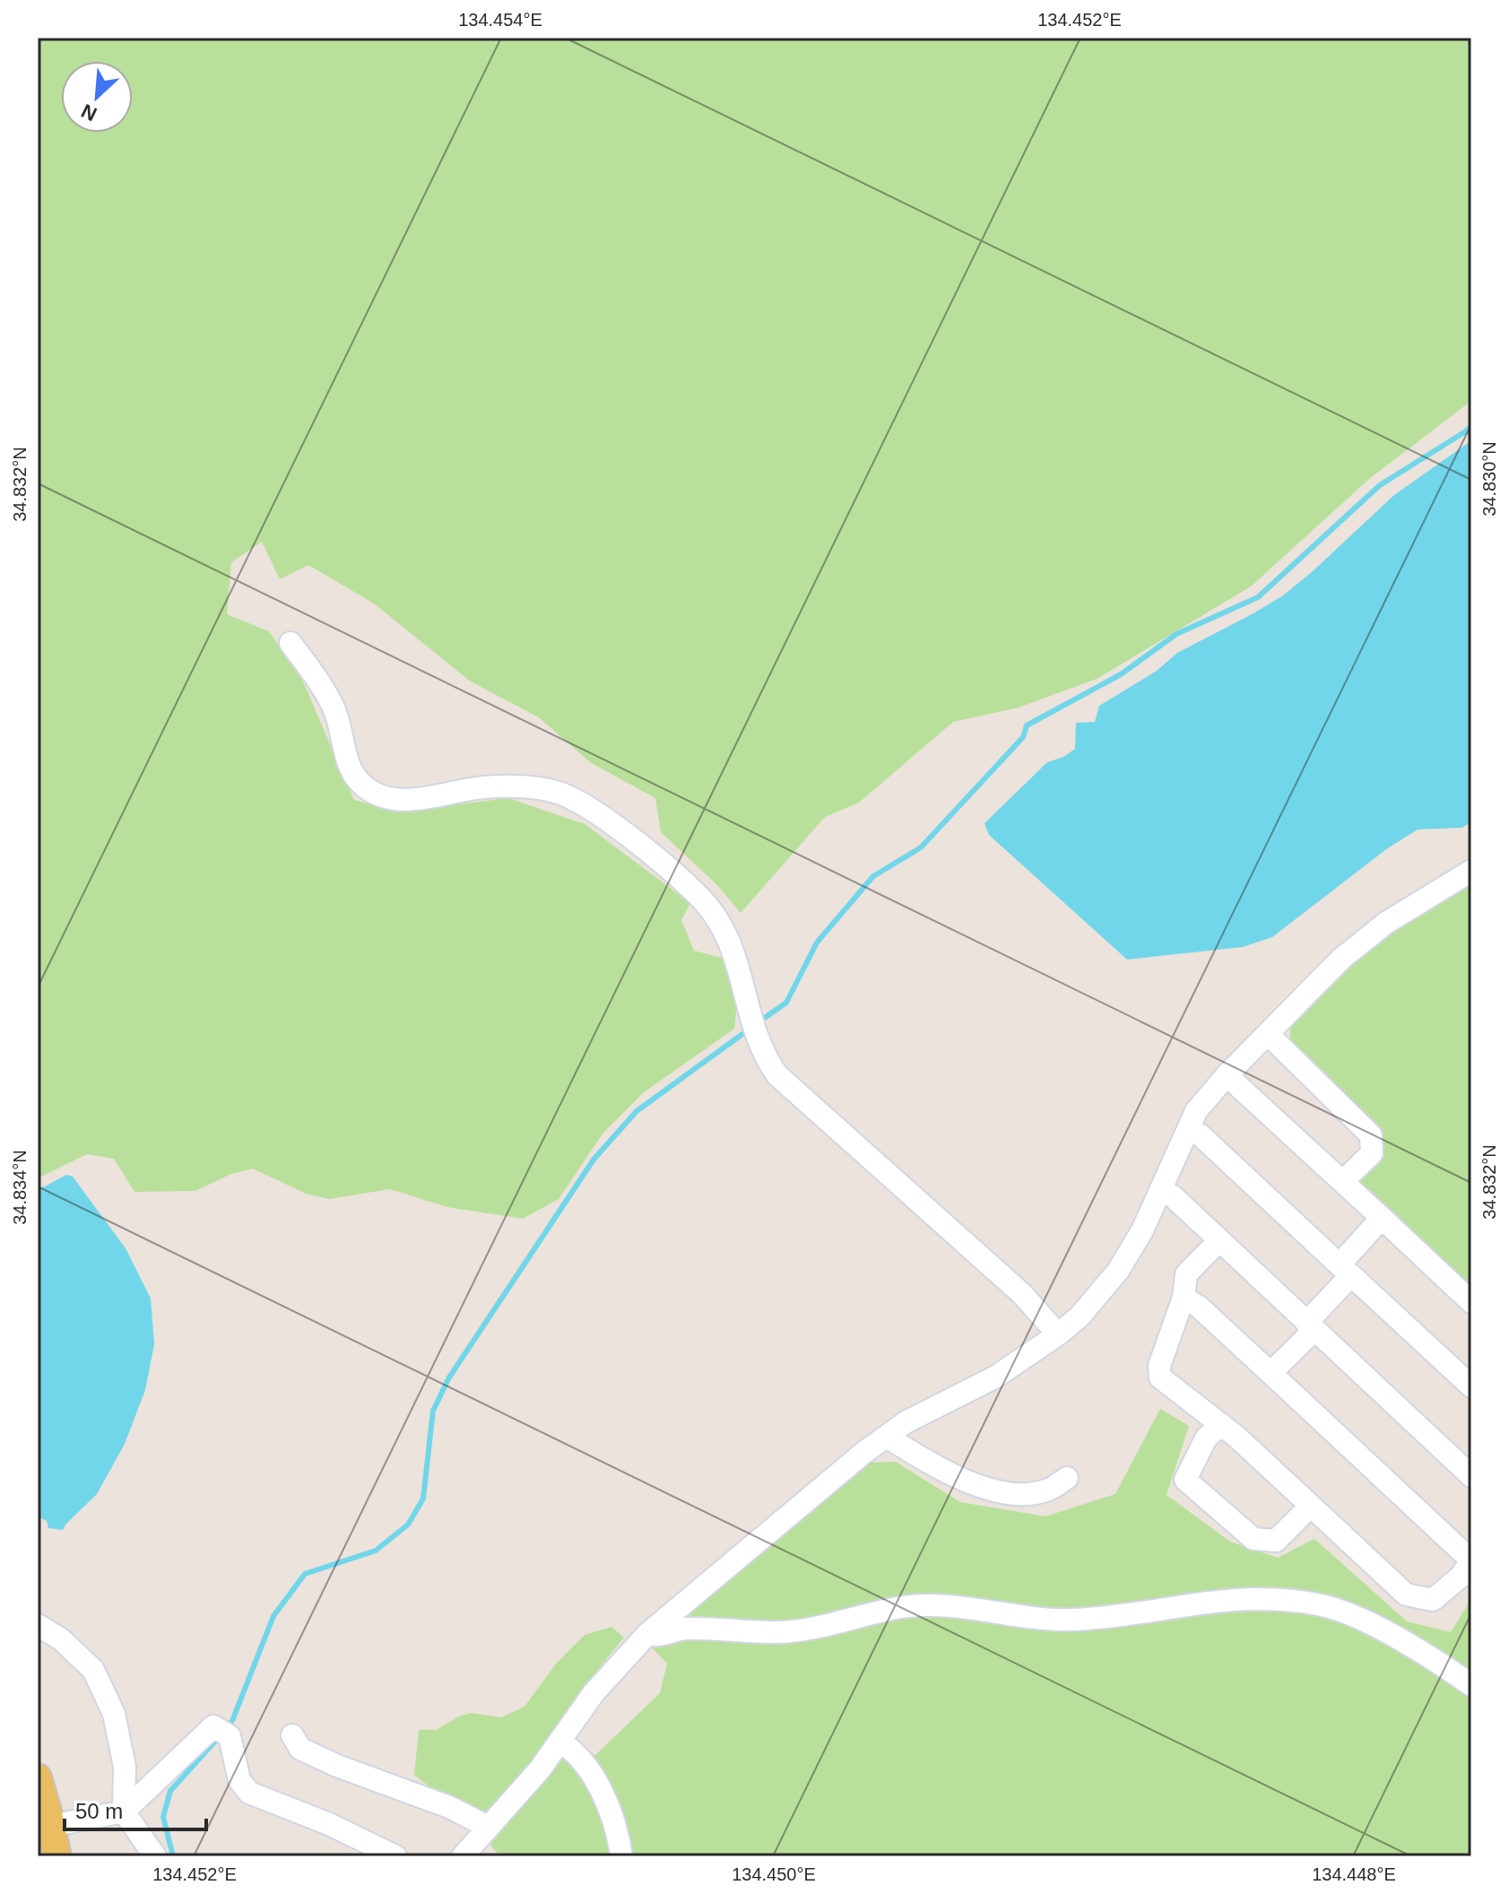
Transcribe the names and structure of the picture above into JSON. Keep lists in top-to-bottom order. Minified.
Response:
{"scale_bar":"50 m","north":"bottom left","coordinates":["134.454°E","134.452°E","34.830°N","34.832°N","34.834°N","134.450°E","134.448°E"]}
